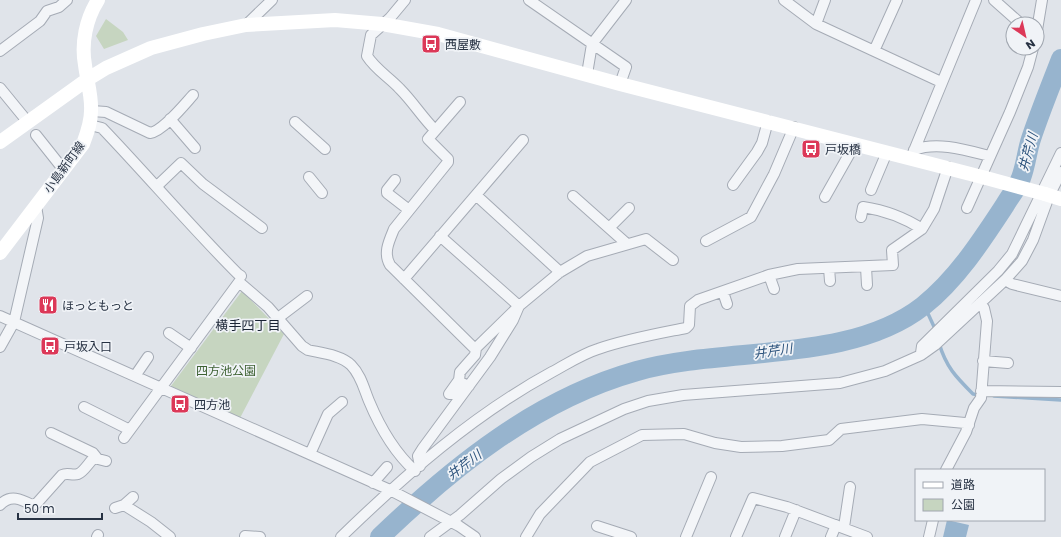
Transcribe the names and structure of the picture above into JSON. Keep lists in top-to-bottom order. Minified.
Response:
{"streets":{"street":["小島新町線"]},"districts":["横手四丁目"],"water":["井芹川"],"parks":["四方池公園"],"places":{"bus stop":["西屋敷","戸坂橋","戸坂入口","四方池"],"restaurant":["ほっともっと"]},"legend":["道路","公園"],"scale_bar":"50 m","north":"bottom right"}
